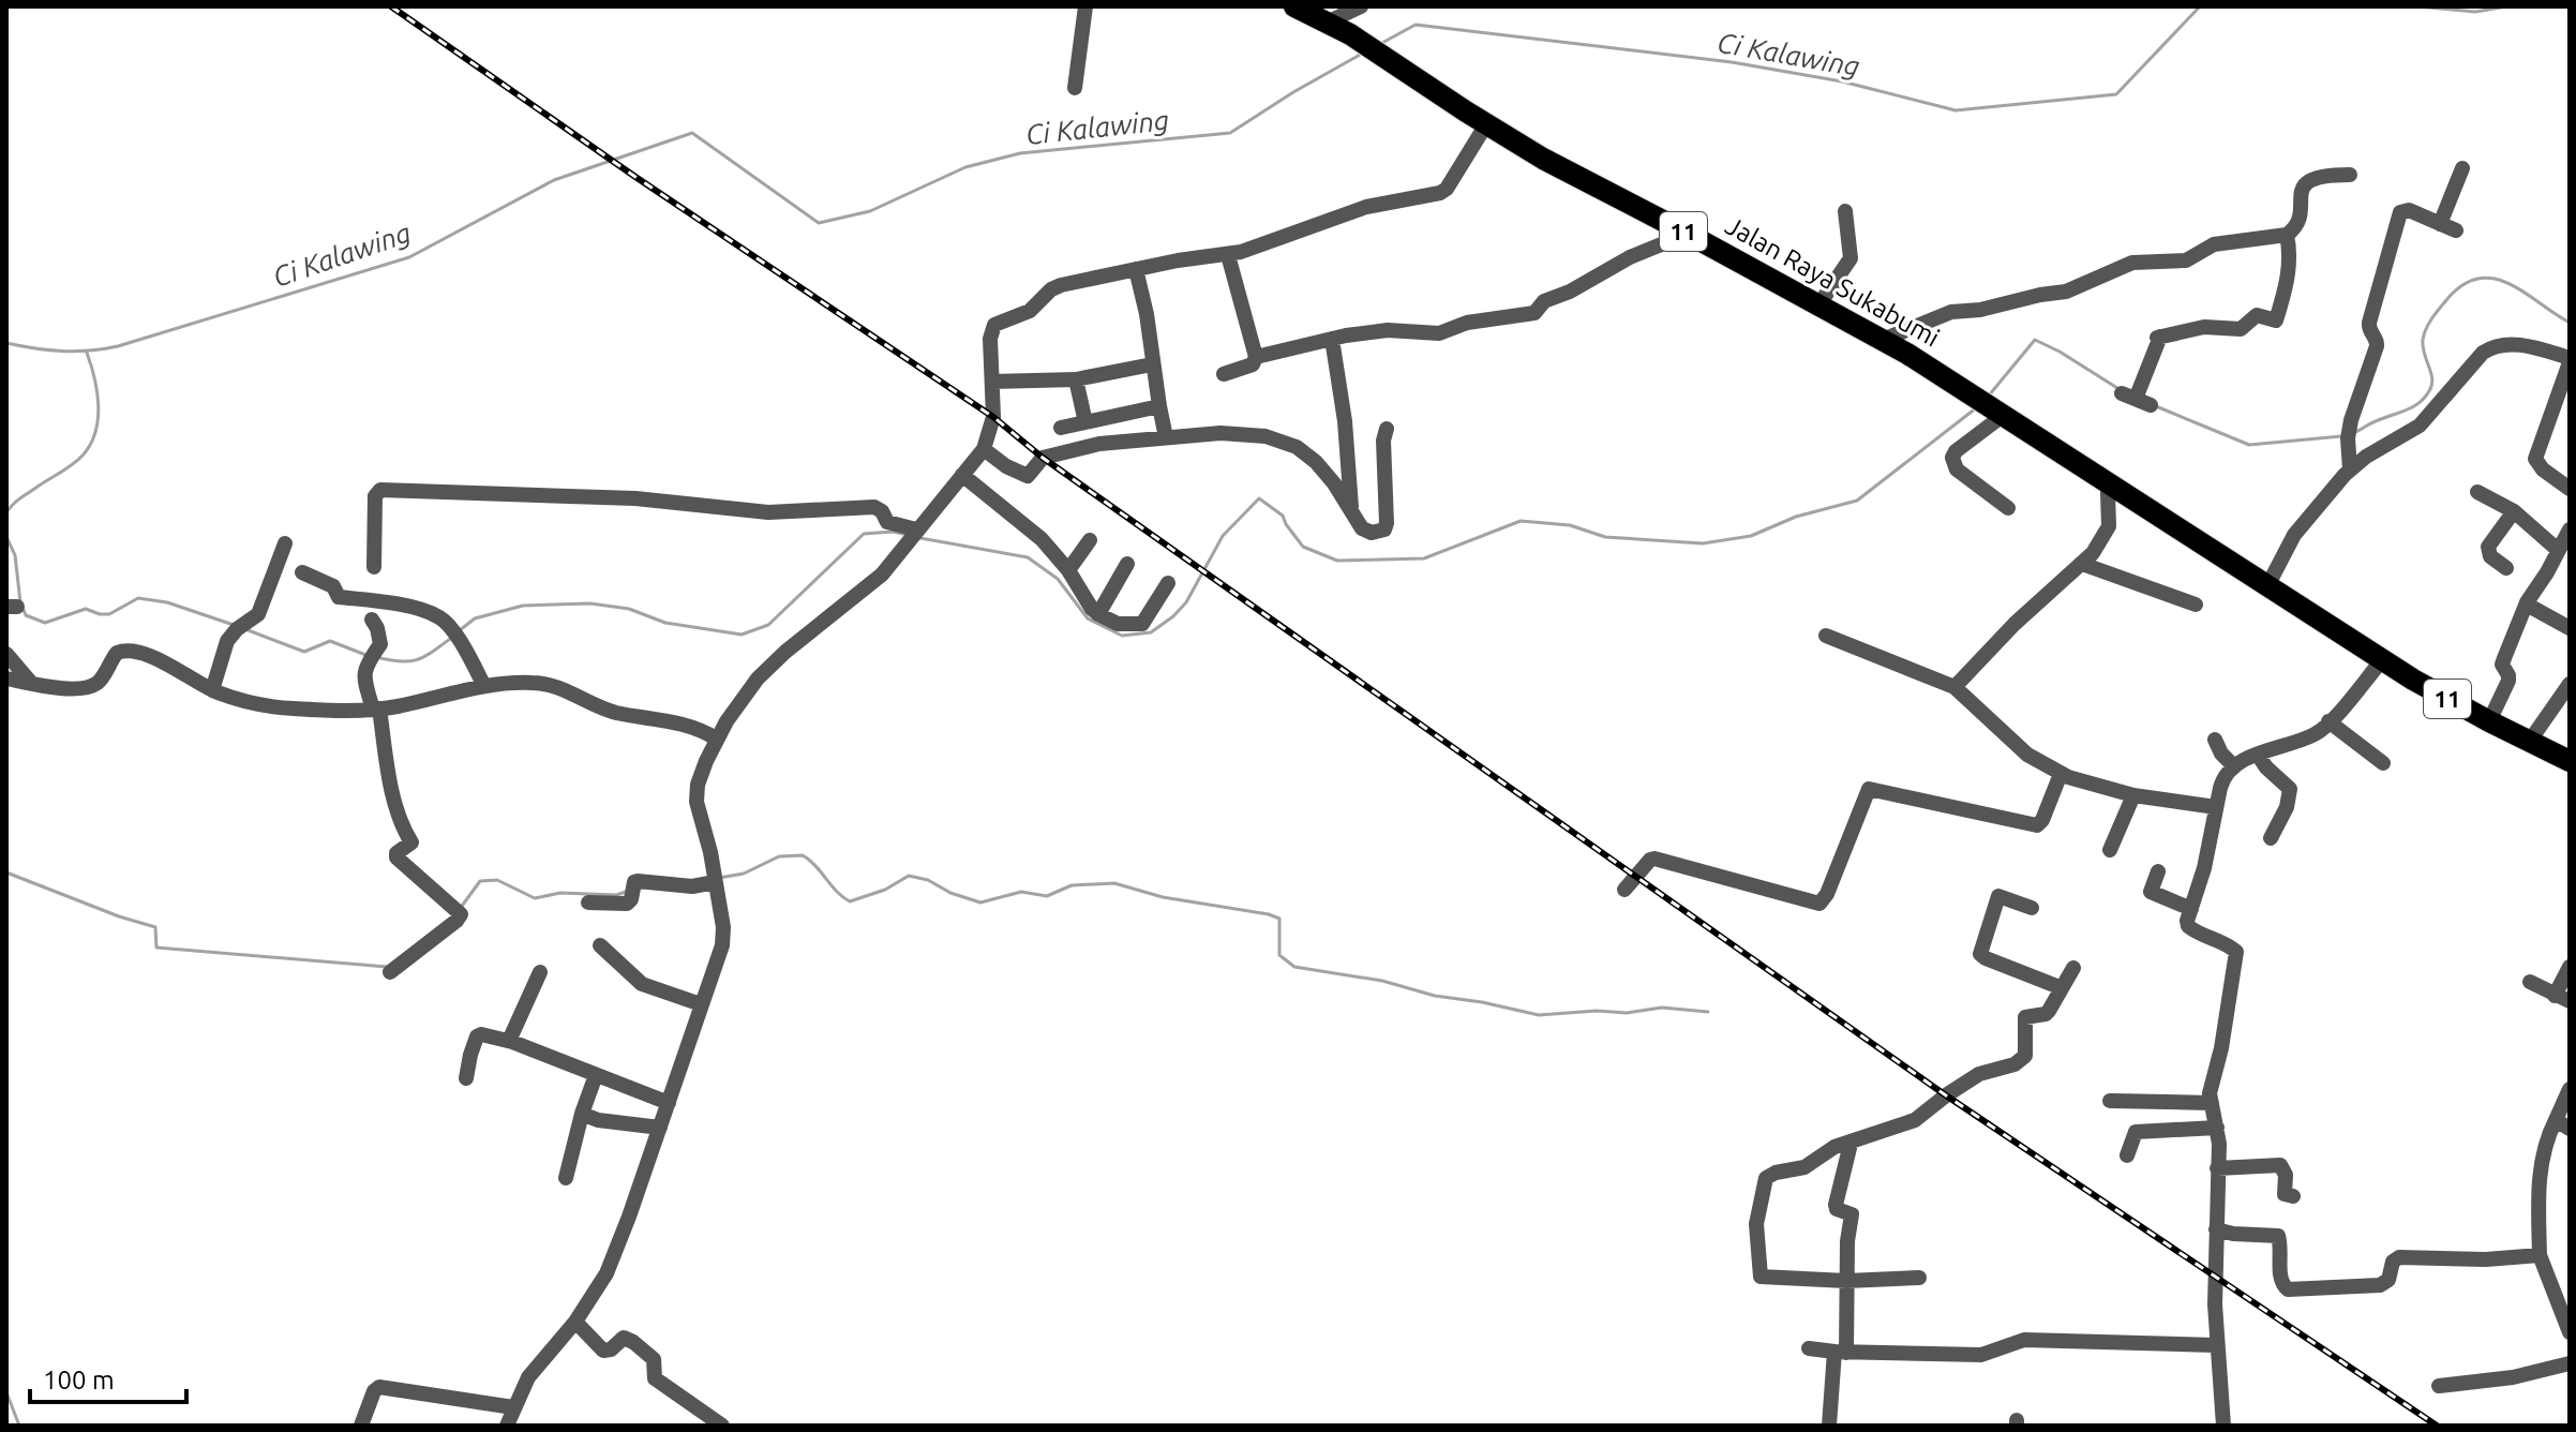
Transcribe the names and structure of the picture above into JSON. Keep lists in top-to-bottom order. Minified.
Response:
{"streets":{"highway":["11","Jalan Raya Sukabumi"]},"crossings":[["11","Jalan Raya Sukabumi"]],"water":["Ci Kalawing"],"scale_bar":"100 m"}
